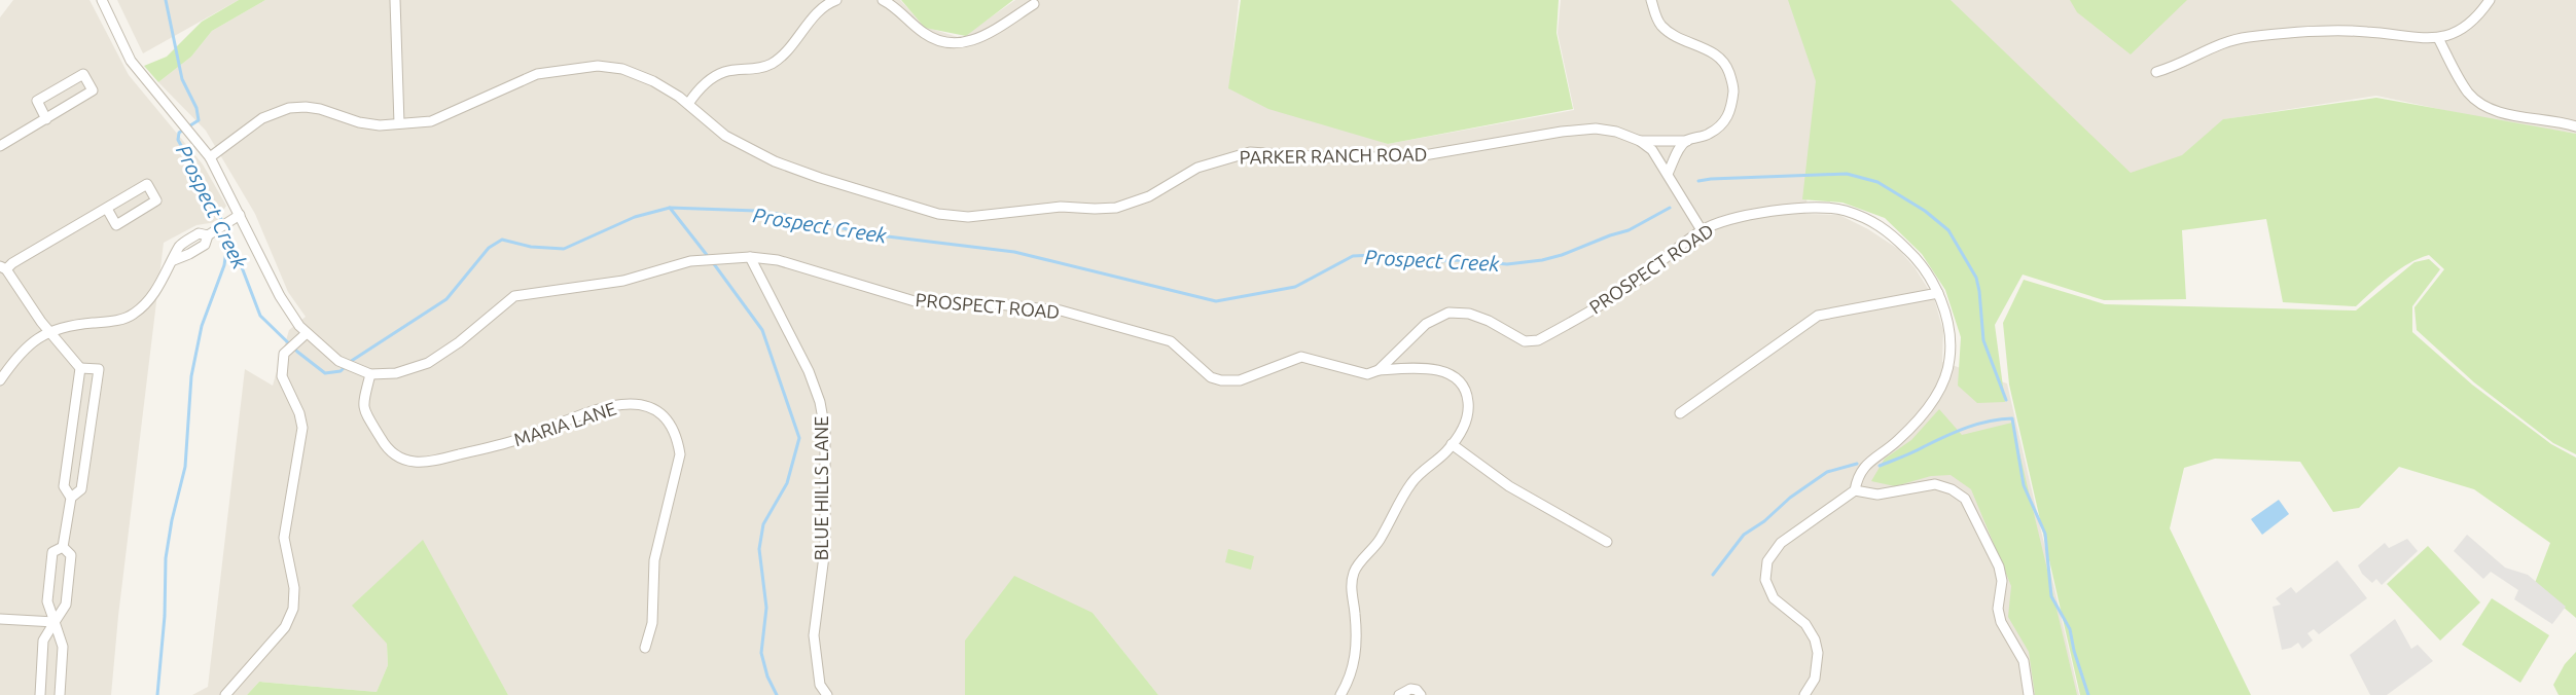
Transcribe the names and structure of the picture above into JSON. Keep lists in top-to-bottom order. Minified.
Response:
{"streets":{"street":["PARKER RANCH ROAD","PROSPECT ROAD","MARIA LANE","BLUE HILLS LANE"]},"crossings":[["PARKER RANCH ROAD","PROSPECT ROAD"],["PROSPECT ROAD","MARIA LANE"],["PROSPECT ROAD","BLUE HILLS LANE"]],"water":["Prospect Creek"]}
